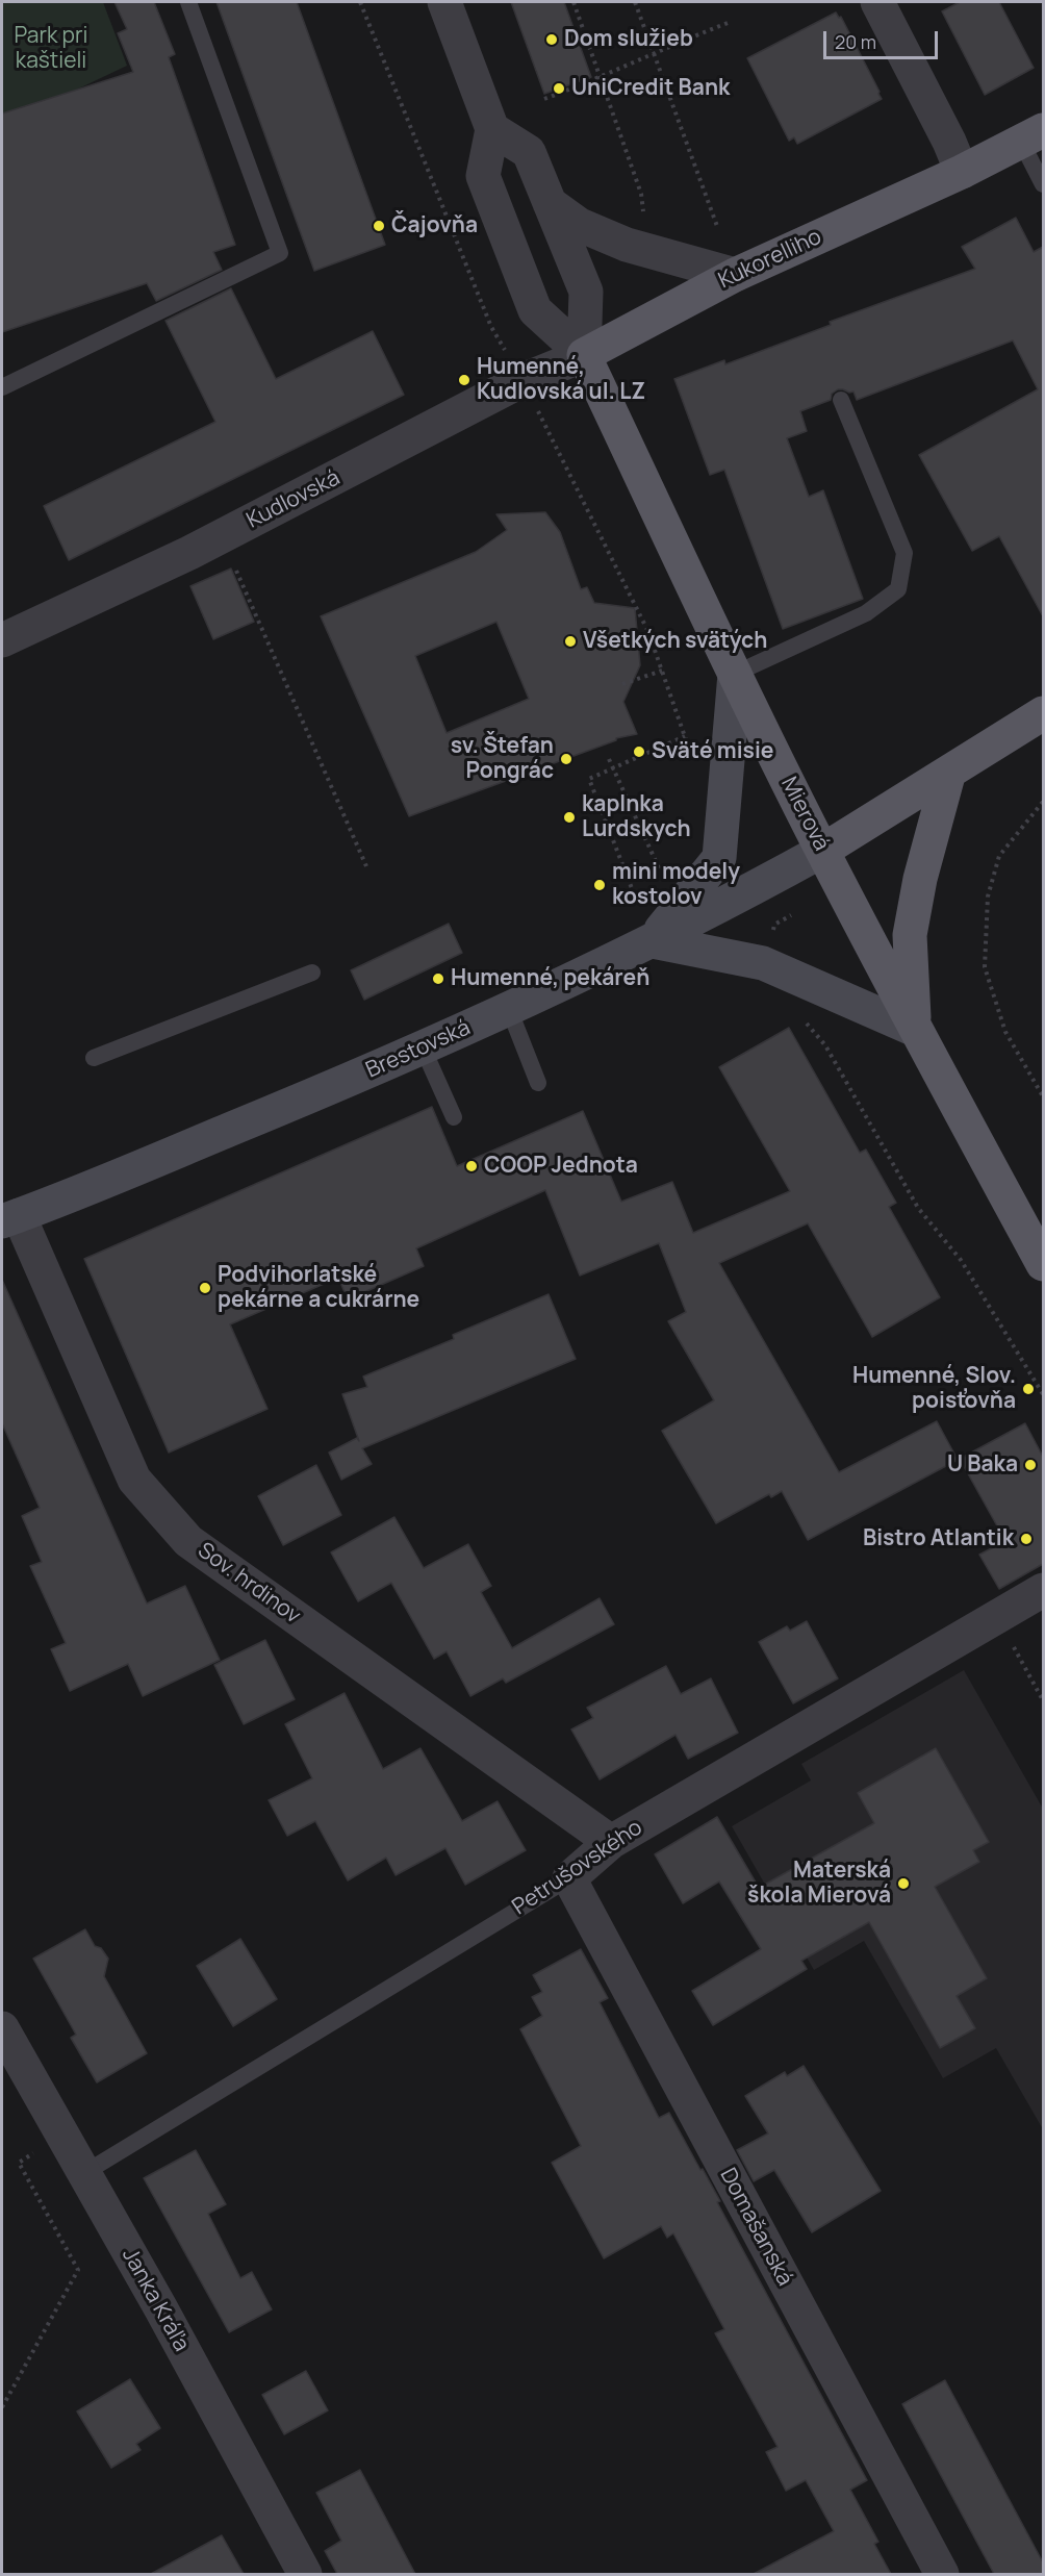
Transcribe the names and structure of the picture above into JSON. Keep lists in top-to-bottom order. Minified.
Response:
{"streets":{"main road":["Kukorelliho","Mierová"],"street":["Kudlovská","Brestovská","Sov. hrdinov","Petrušovského","Domašanská","Janka Kráľa"]},"crossings":[["Kukorelliho","Kudlovská"],["Kukorelliho","Mierová"],["Kudlovská","Mierová"],["Mierová","Brestovská"],["Brestovská","Sov. hrdinov"],["Sov. hrdinov","Petrušovského"],["Petrušovského","Domašanská"],["Petrušovského","Janka Kráľa"]],"parks":["Park pri kaštieli"],"places":["Dom služieb","UniCredit Bank","Čajovňa","Humenné, Kudlovská ul. LZ","Všetkých svätých","Sväté misie","sv. Štefan Pongrác","kaplnka Lurdskych","mini modely kostolov","Humenné, pekáreň","COOP Jednota","Podvihorlatské pekárne a cukrárne","Humenné, Slov. poisťovňa","U Baka","Bistro Atlantik","Materská škola Mierová"],"scale_bar":"20 m"}
